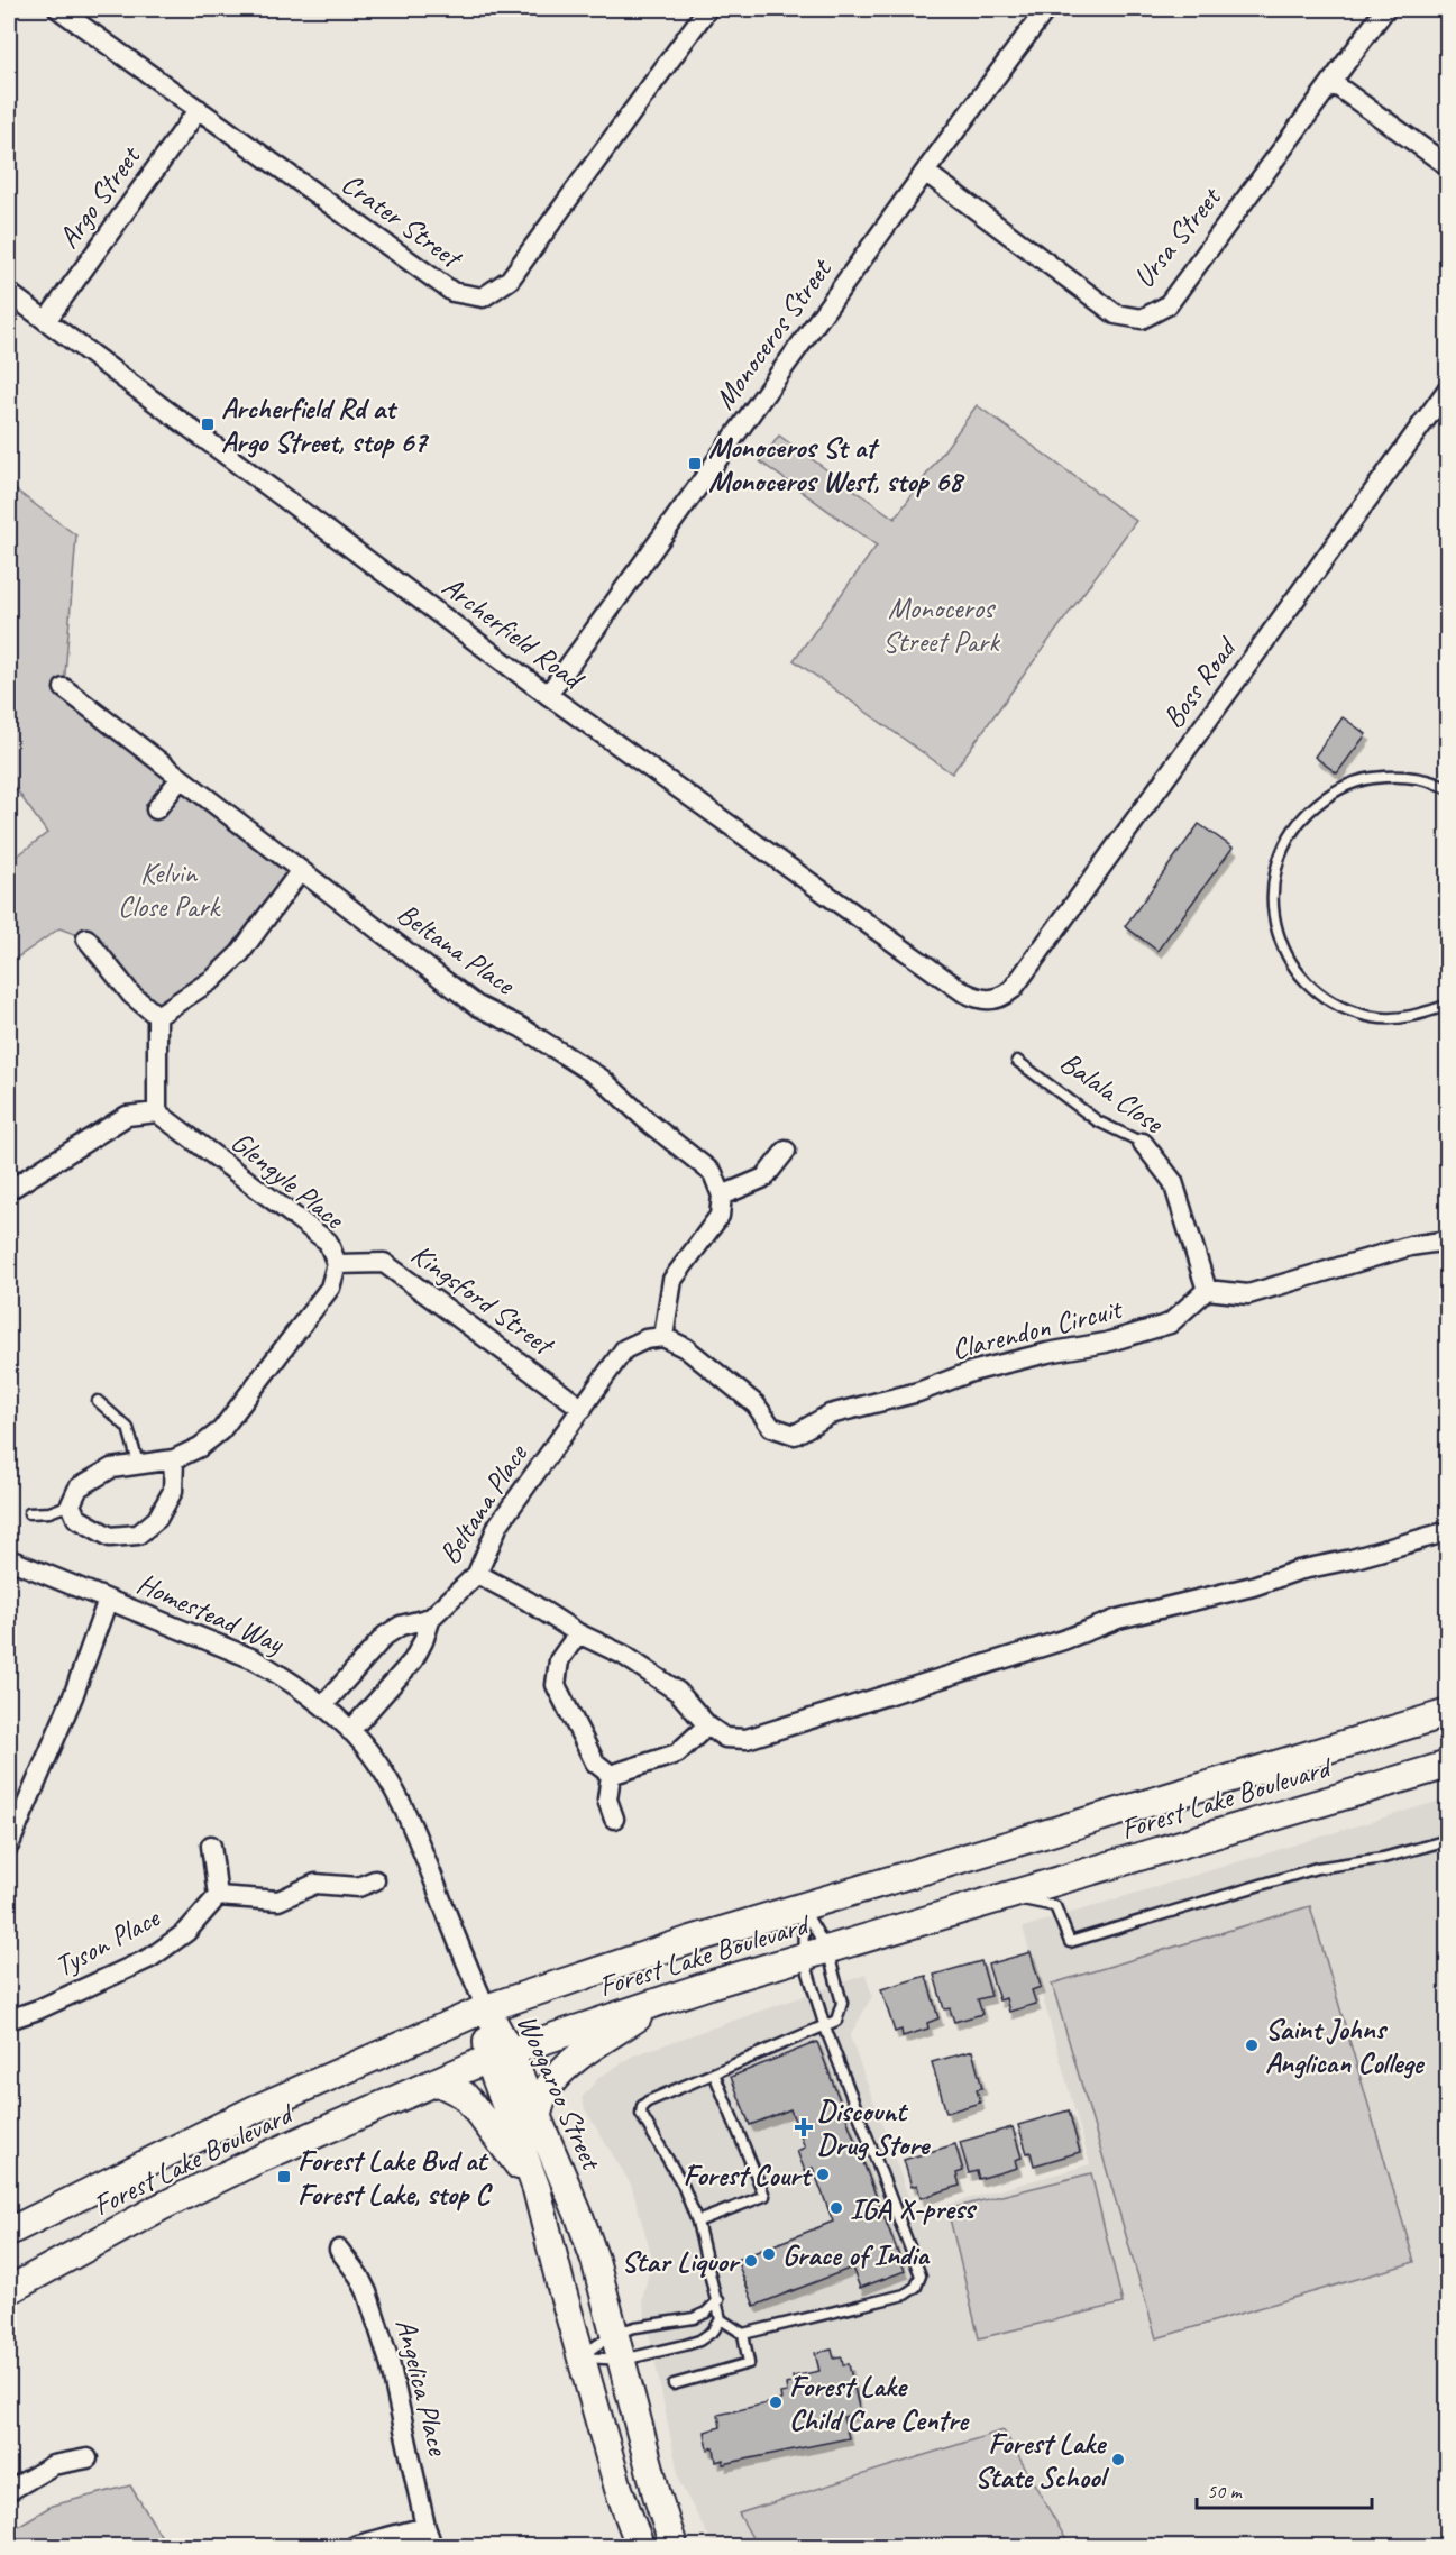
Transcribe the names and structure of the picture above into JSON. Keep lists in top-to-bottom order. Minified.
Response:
{"streets":{"main road":["Forest Lake Boulevard","Woogaroo Street"],"street":["Argo Street","Crater Street","Ursa Street","Monoceros Street","Archerfield Road","Boss Road","Beltana Place","Balala Close","Glengyle Place","Kingsford Street","Clarendon Circuit","Homestead Way","Tyson Place","Angelica Place"]},"crossings":[["Argo Street","Crater Street"],["Argo Street","Archerfield Road"],["Ursa Street","Monoceros Street"],["Monoceros Street","Archerfield Road"],["Archerfield Road","Boss Road"],["Beltana Place","Kingsford Street"],["Beltana Place","Clarendon Circuit"],["Beltana Place","Homestead Way"],["Balala Close","Clarendon Circuit"],["Glengyle Place","Kingsford Street"],["Homestead Way","Forest Lake Boulevard"],["Homestead Way","Woogaroo Street"],["Forest Lake Boulevard","Woogaroo Street"]],"parks":["Monoceros Street Park","Kelvin Close Park"],"places":{"transit":["Archerfield Rd at Argo Street, stop 67","Monoceros St at Monoceros West, stop 68","Forest Lake Bvd at Forest Lake, stop C"],"other":["Saint Johns Anglican College","Forest Court","IGA X-press","Grace of India","Star Liquor","Forest Lake Child Care Centre","Forest Lake State School"],"health":["Discount Drug Store"]},"scale_bar":"50 m"}
